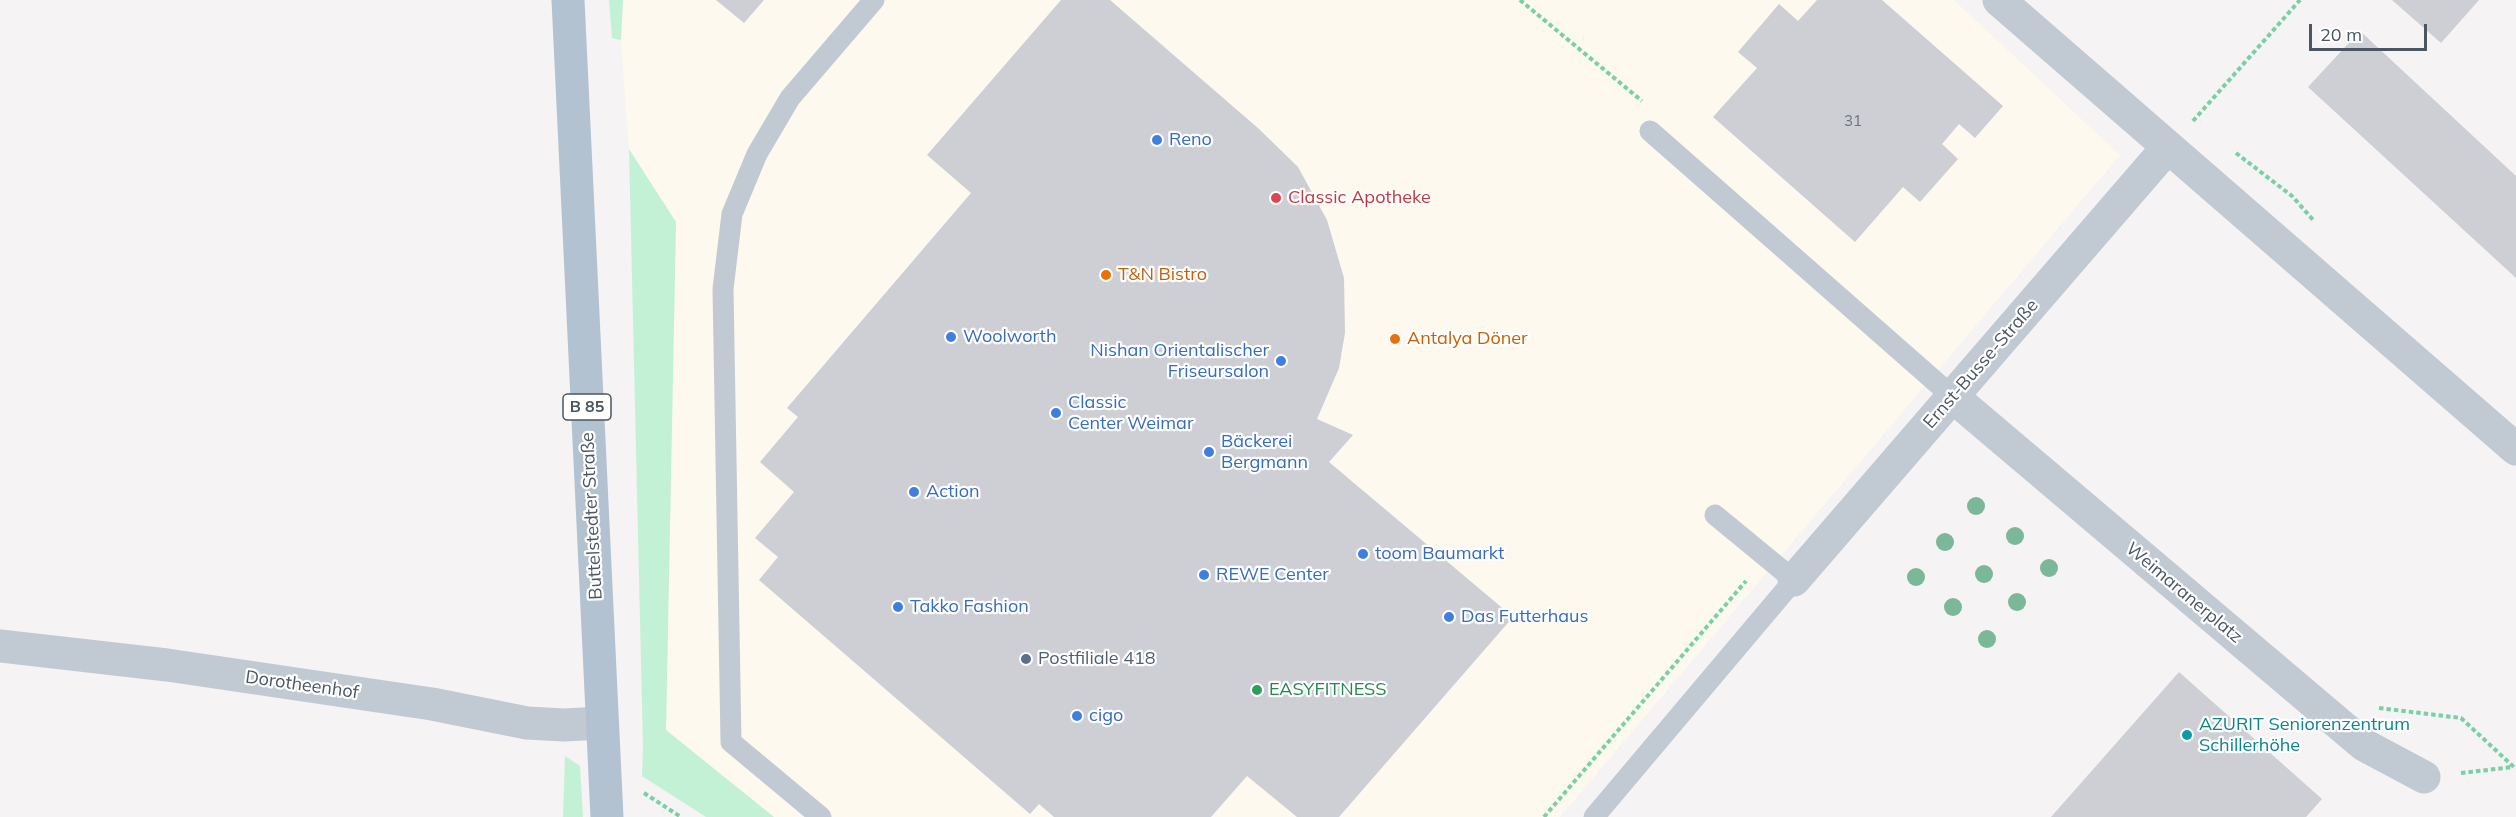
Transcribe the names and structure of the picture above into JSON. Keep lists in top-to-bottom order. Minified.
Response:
{"streets":{"main road":["B 85","Buttelstedter Straße"],"street":["Ernst-Busse-Straße","Weimaranerplatz","Dorotheenhof"]},"crossings":[["Ernst-Busse-Straße","Weimaranerplatz"],["Buttelstedter Straße","Dorotheenhof"]],"places":["Reno","Classic Apotheke","T&N Bistro","Woolworth","Antalya Döner","Nishan Orientalischer Friseursalon","Classic Center Weimar","Bäckerei Bergmann","Action","toom Baumarkt","REWE Center","Takko Fashion","Das Futterhaus","Postfiliale 418","EASYFITNESS","cigo","AZURIT Seniorenzentrum Schillerhöhe"],"house_numbers":["31"],"scale_bar":"20 m"}
